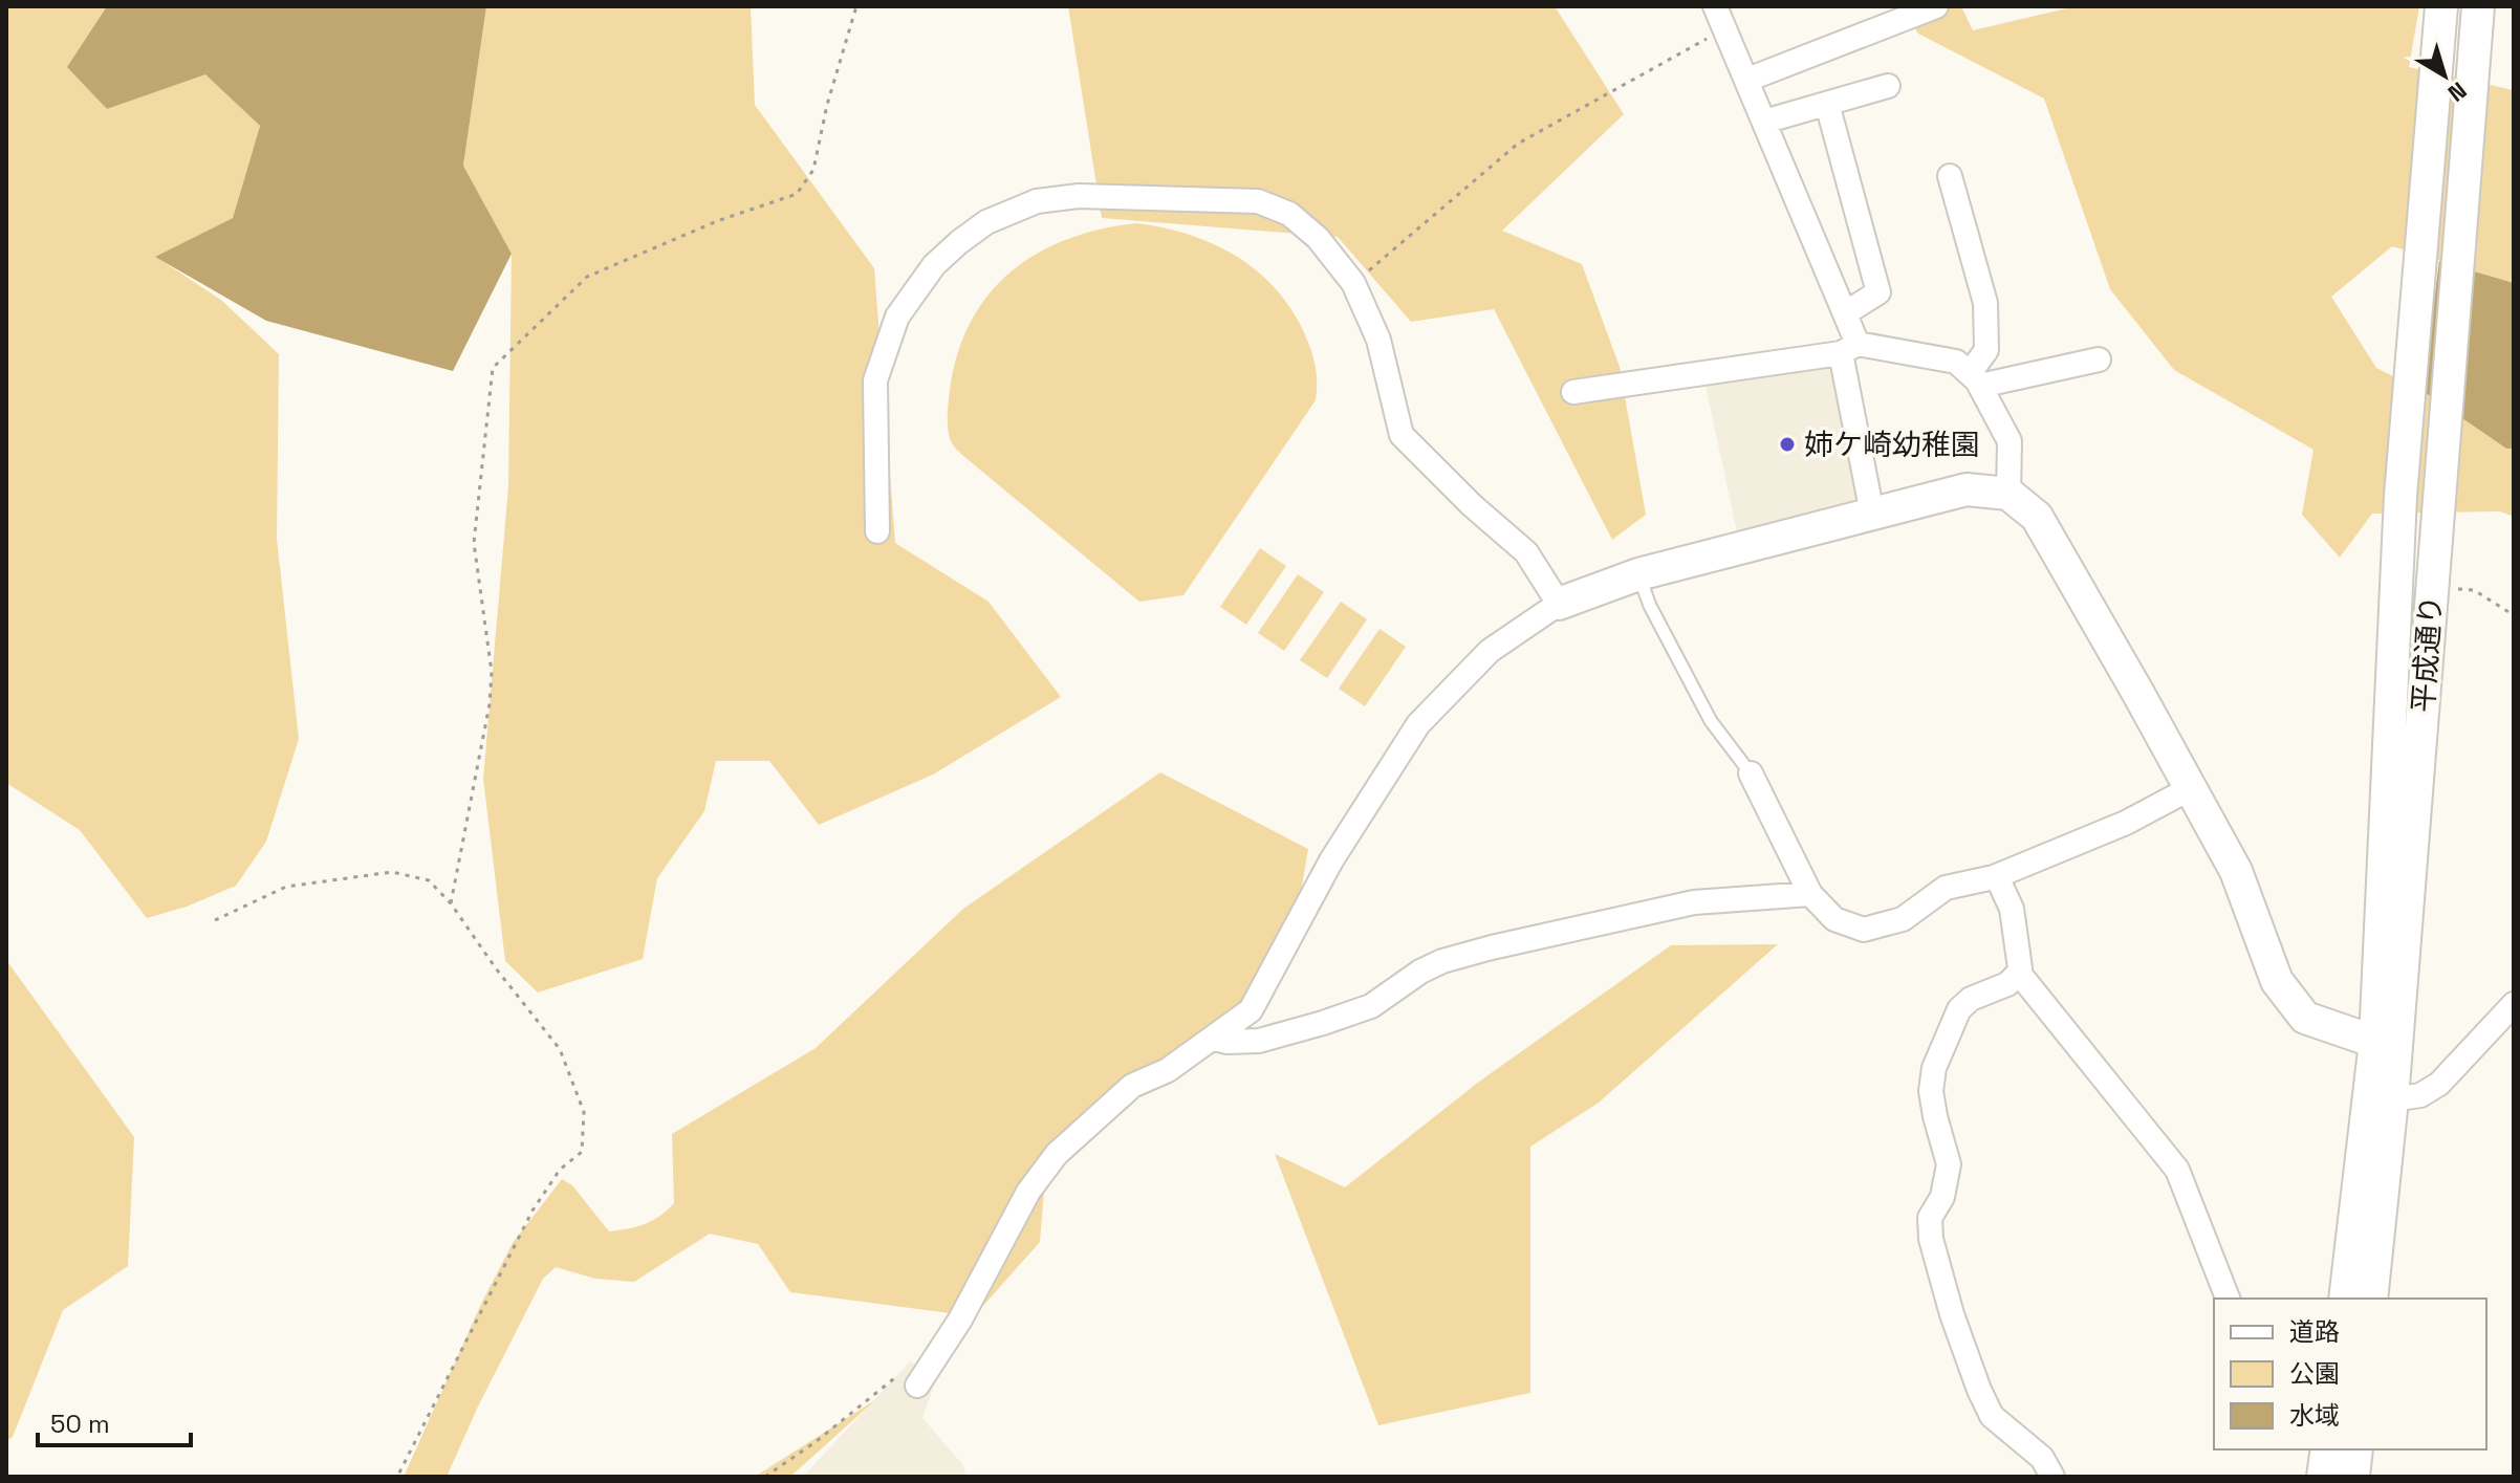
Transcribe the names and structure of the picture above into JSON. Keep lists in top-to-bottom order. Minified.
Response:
{"streets":{"street":["平成通り"]},"places":["姉ケ崎幼稚園"],"legend":["道路","公園","水域"],"scale_bar":"50 m","north":"bottom right"}
